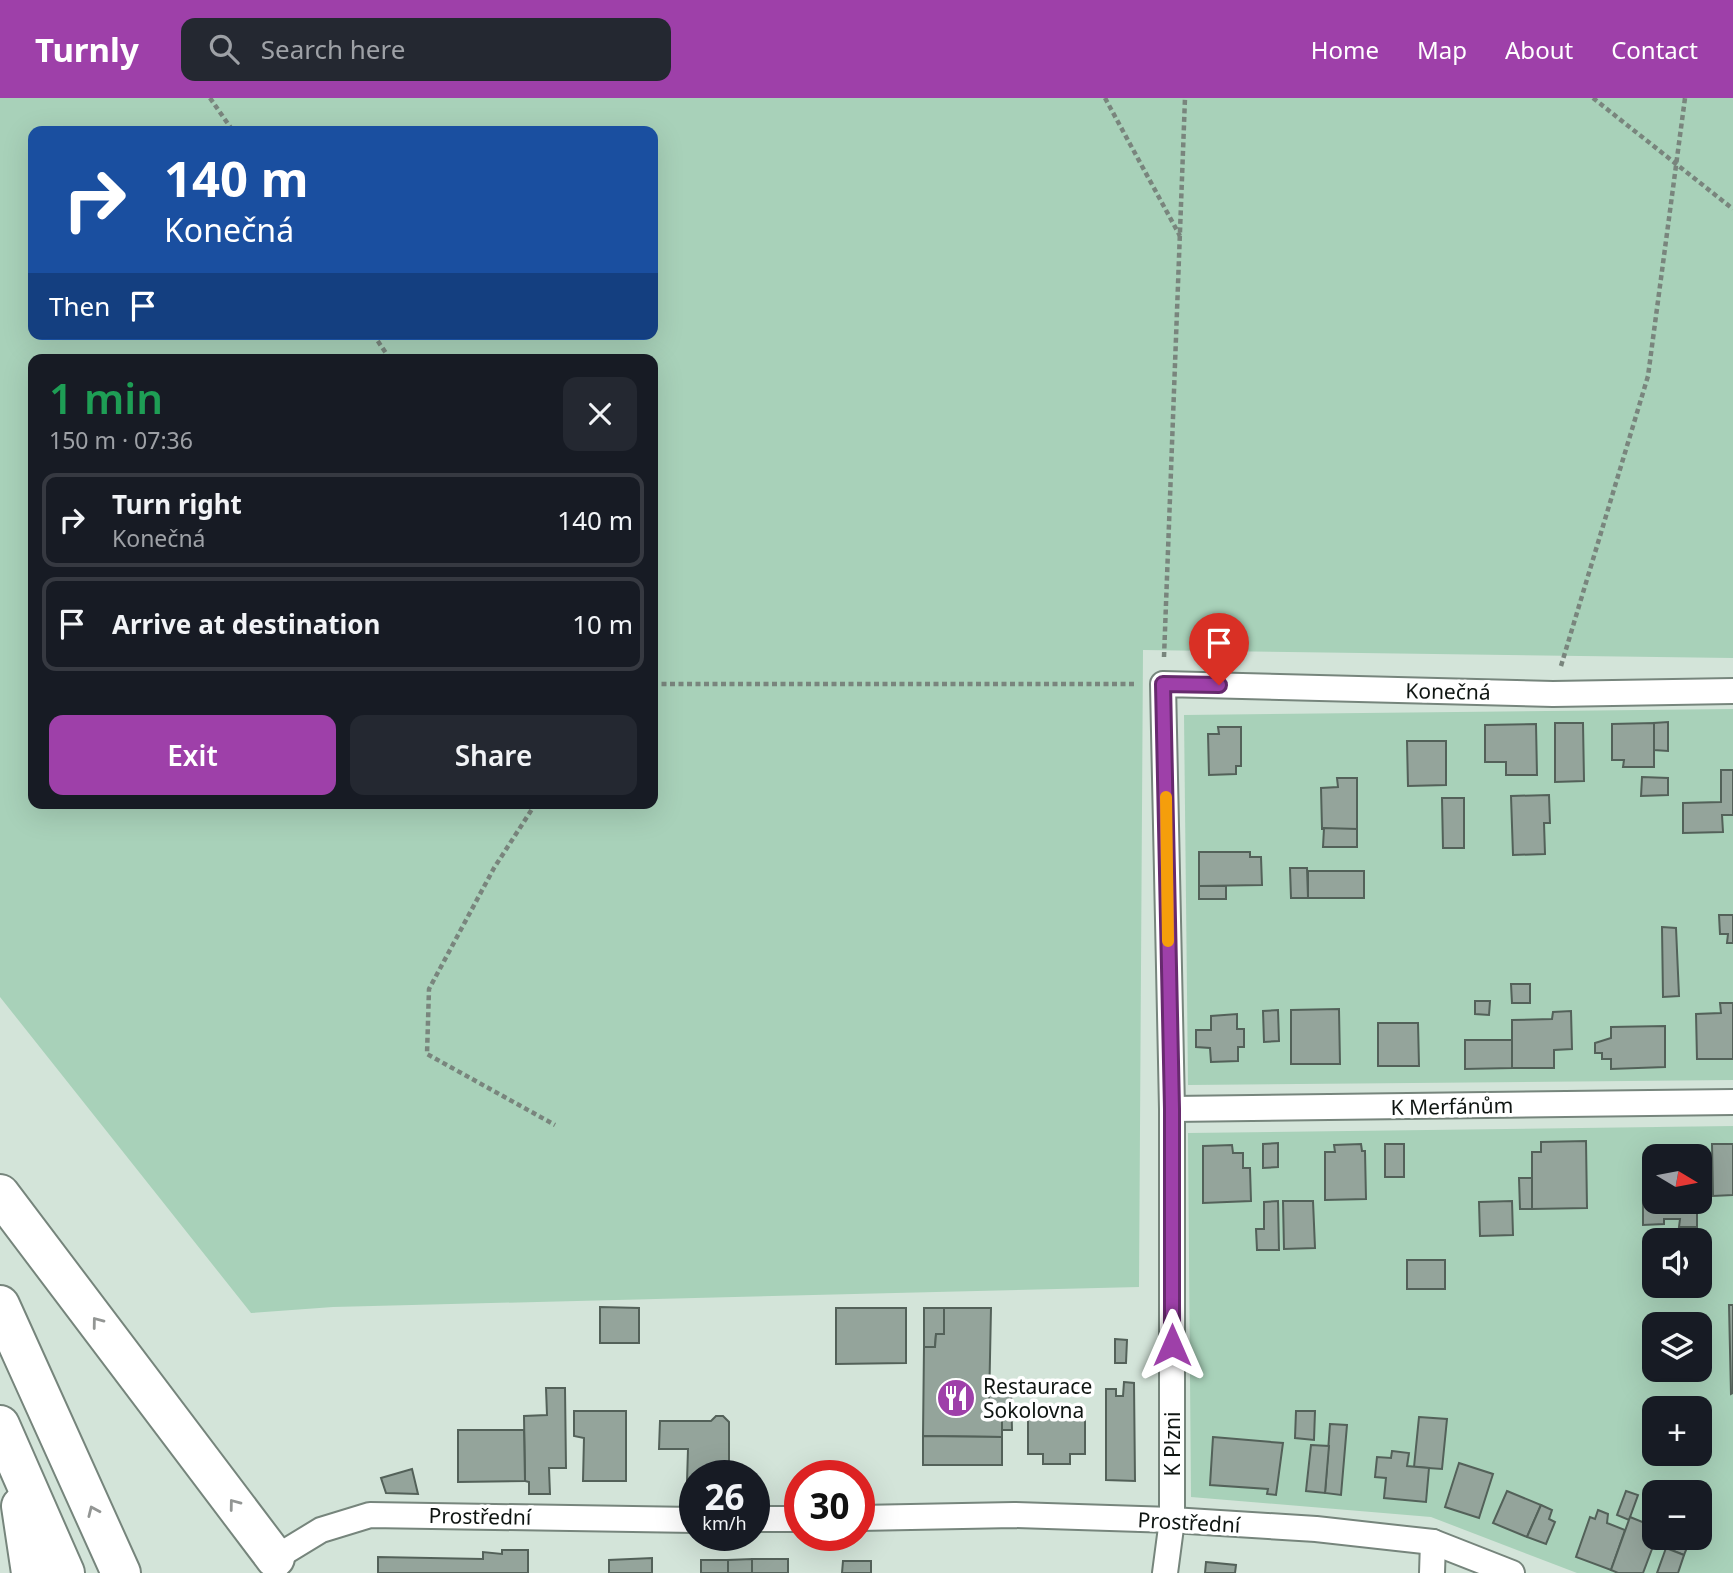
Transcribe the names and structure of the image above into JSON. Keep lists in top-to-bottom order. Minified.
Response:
{"streets":{"street":["Konečná","K Merfánům","K Plzni","Prostřední"]},"crossings":[["Konečná","K Plzni"],["K Merfánům","K Plzni"],["K Plzni","Prostřední"]],"places":{"restaurant":["Restaurace Sokolovna"]},"north":"right","page":{"header":"Turnly","search":"Search here","nav":["Home","Map","About","Contact"],"turn":["140 m","Konečná"],"then":"Then","heading":["1 min","150 m · 07:36"],"list":[{"name":"Turn right","note":"Konečná","value":"140 m"},{"name":"Arrive at destination","value":"10 m"}],"buttons":["Exit","Share"],"map_buttons":["+","−"],"speed":"26 km/h","limit":"30"}}
